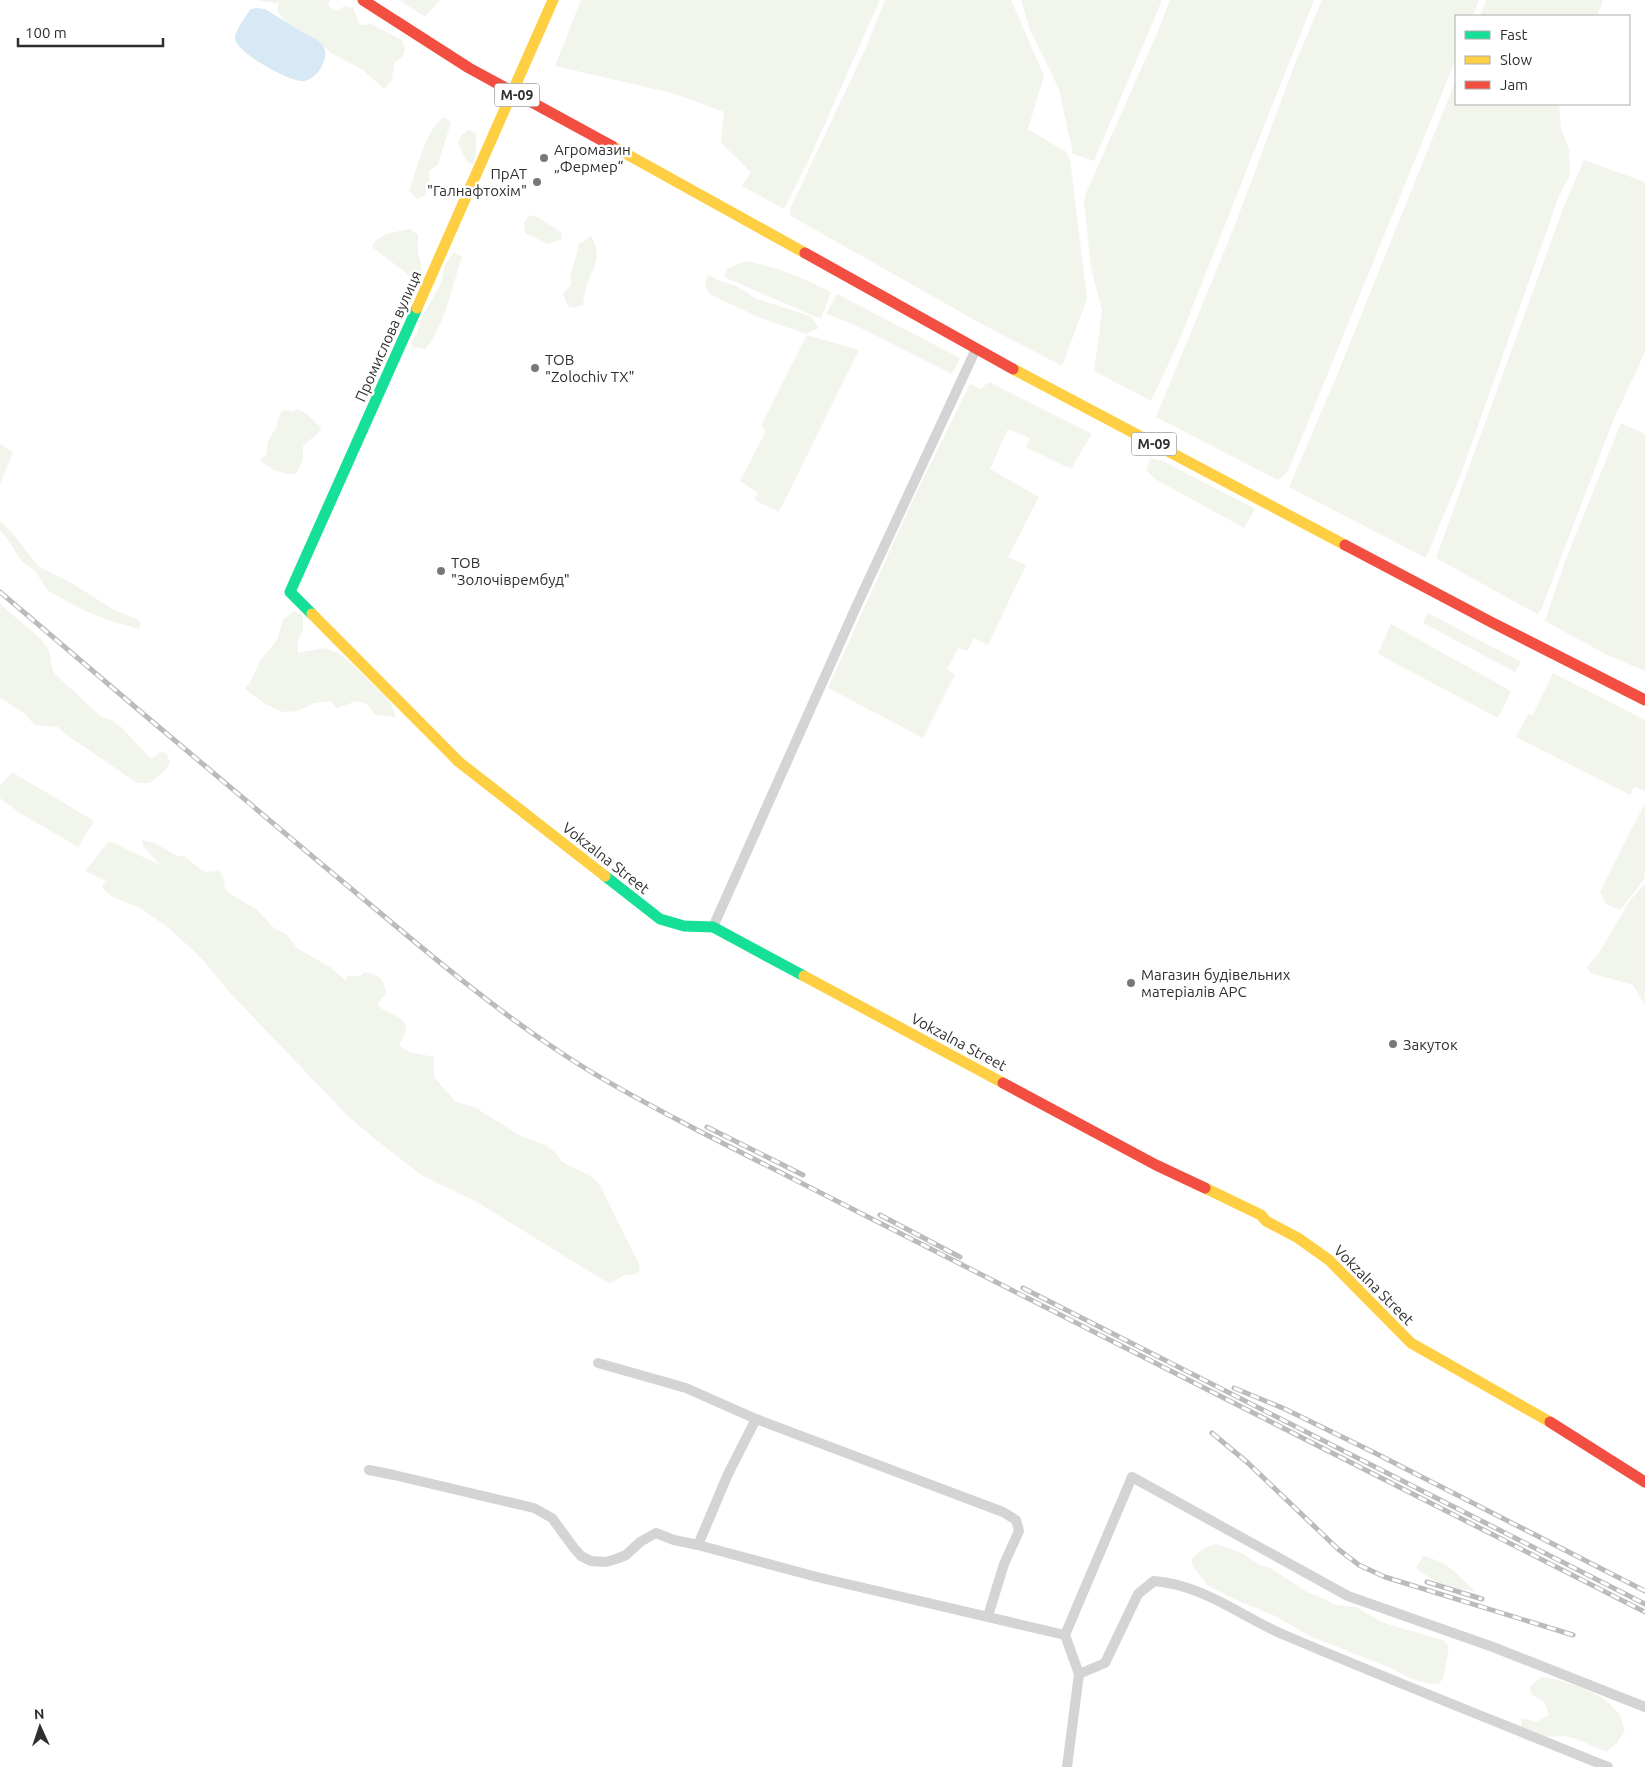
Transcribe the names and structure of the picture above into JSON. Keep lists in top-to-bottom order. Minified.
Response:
{"streets":{"main road":["М-09","Промислова вулиця","Vokzalna Street"]},"crossings":[["М-09","Промислова вулиця"],["Промислова вулиця","Vokzalna Street"]],"places":["Агромазин „Фермер“","ПрАТ \"Галнафтохім\"","ТОВ \"Zolochiv TX\"","ТОВ \"Золочіврембуд\"","Магазин будівельних матеріалів APC","Закуток"],"legend":["Fast","Slow","Jam"],"scale_bar":"100 m","north":"top"}
